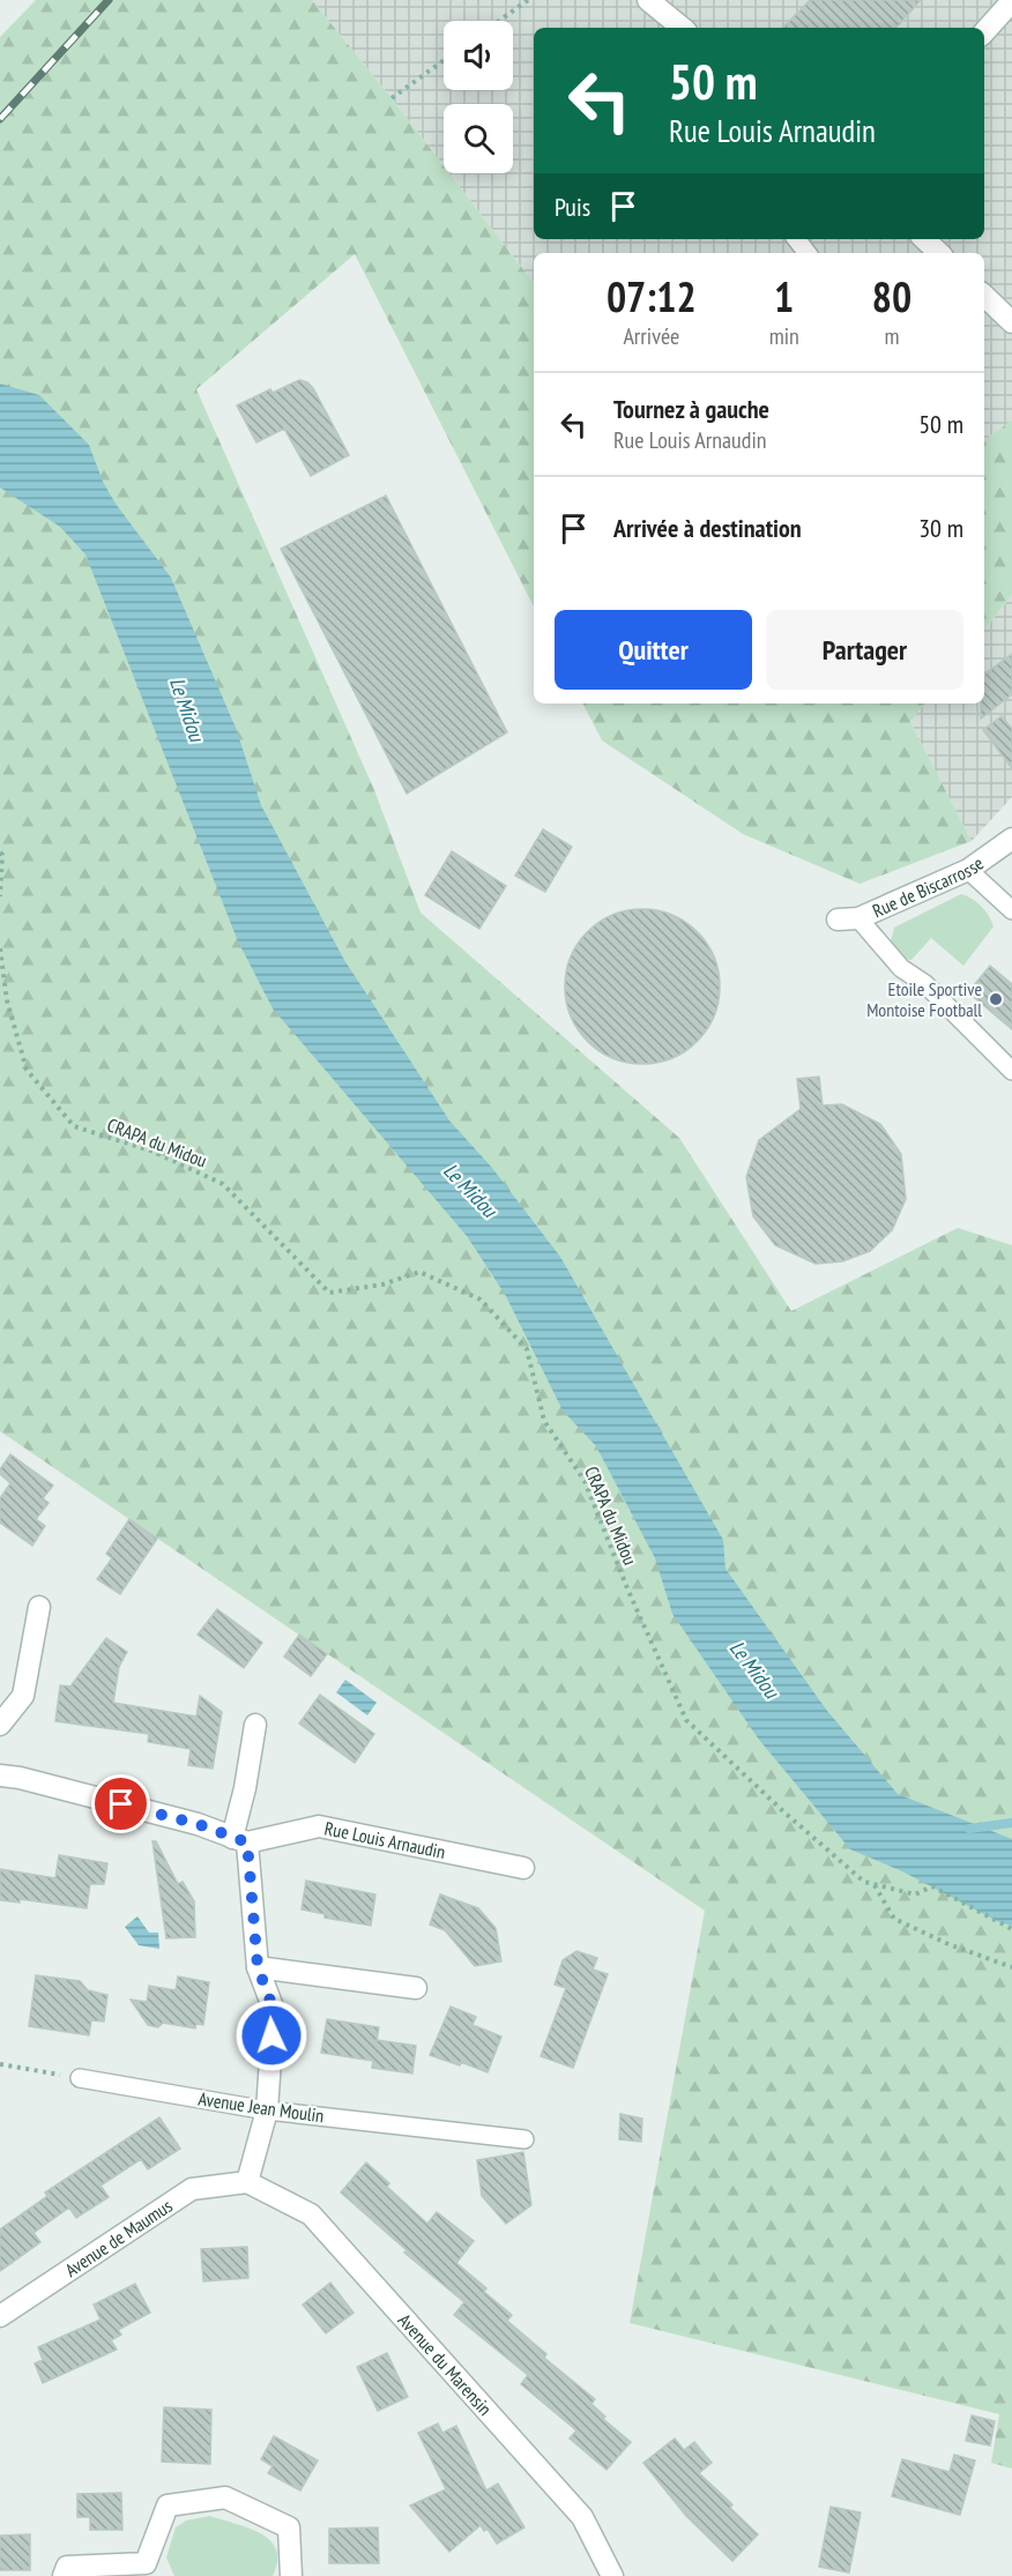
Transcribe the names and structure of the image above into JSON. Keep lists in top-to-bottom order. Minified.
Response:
{"streets":{"street":["Rue de Biscarrosse","Rue Louis Arnaudin","Avenue de Maumus","Avenue du Marensin"],"lane":["Avenue Jean Moulin"],"path":["CRAPA du Midou"]},"crossings":[["Avenue de Maumus","Avenue du Marensin"]],"water":["Le Midou"],"places":["Etoile Sportive Montoise Football"],"page":{"turn":["50 m","Rue Louis Arnaudin"],"then":"Puis","eta":["07:12","Arrivée","1","min","80","m"],"list":[{"name":"Tournez à gauche","note":"Rue Louis Arnaudin","value":"50 m"},{"name":"Arrivée à destination","value":"30 m"}],"buttons":["Quitter","Partager"]}}
